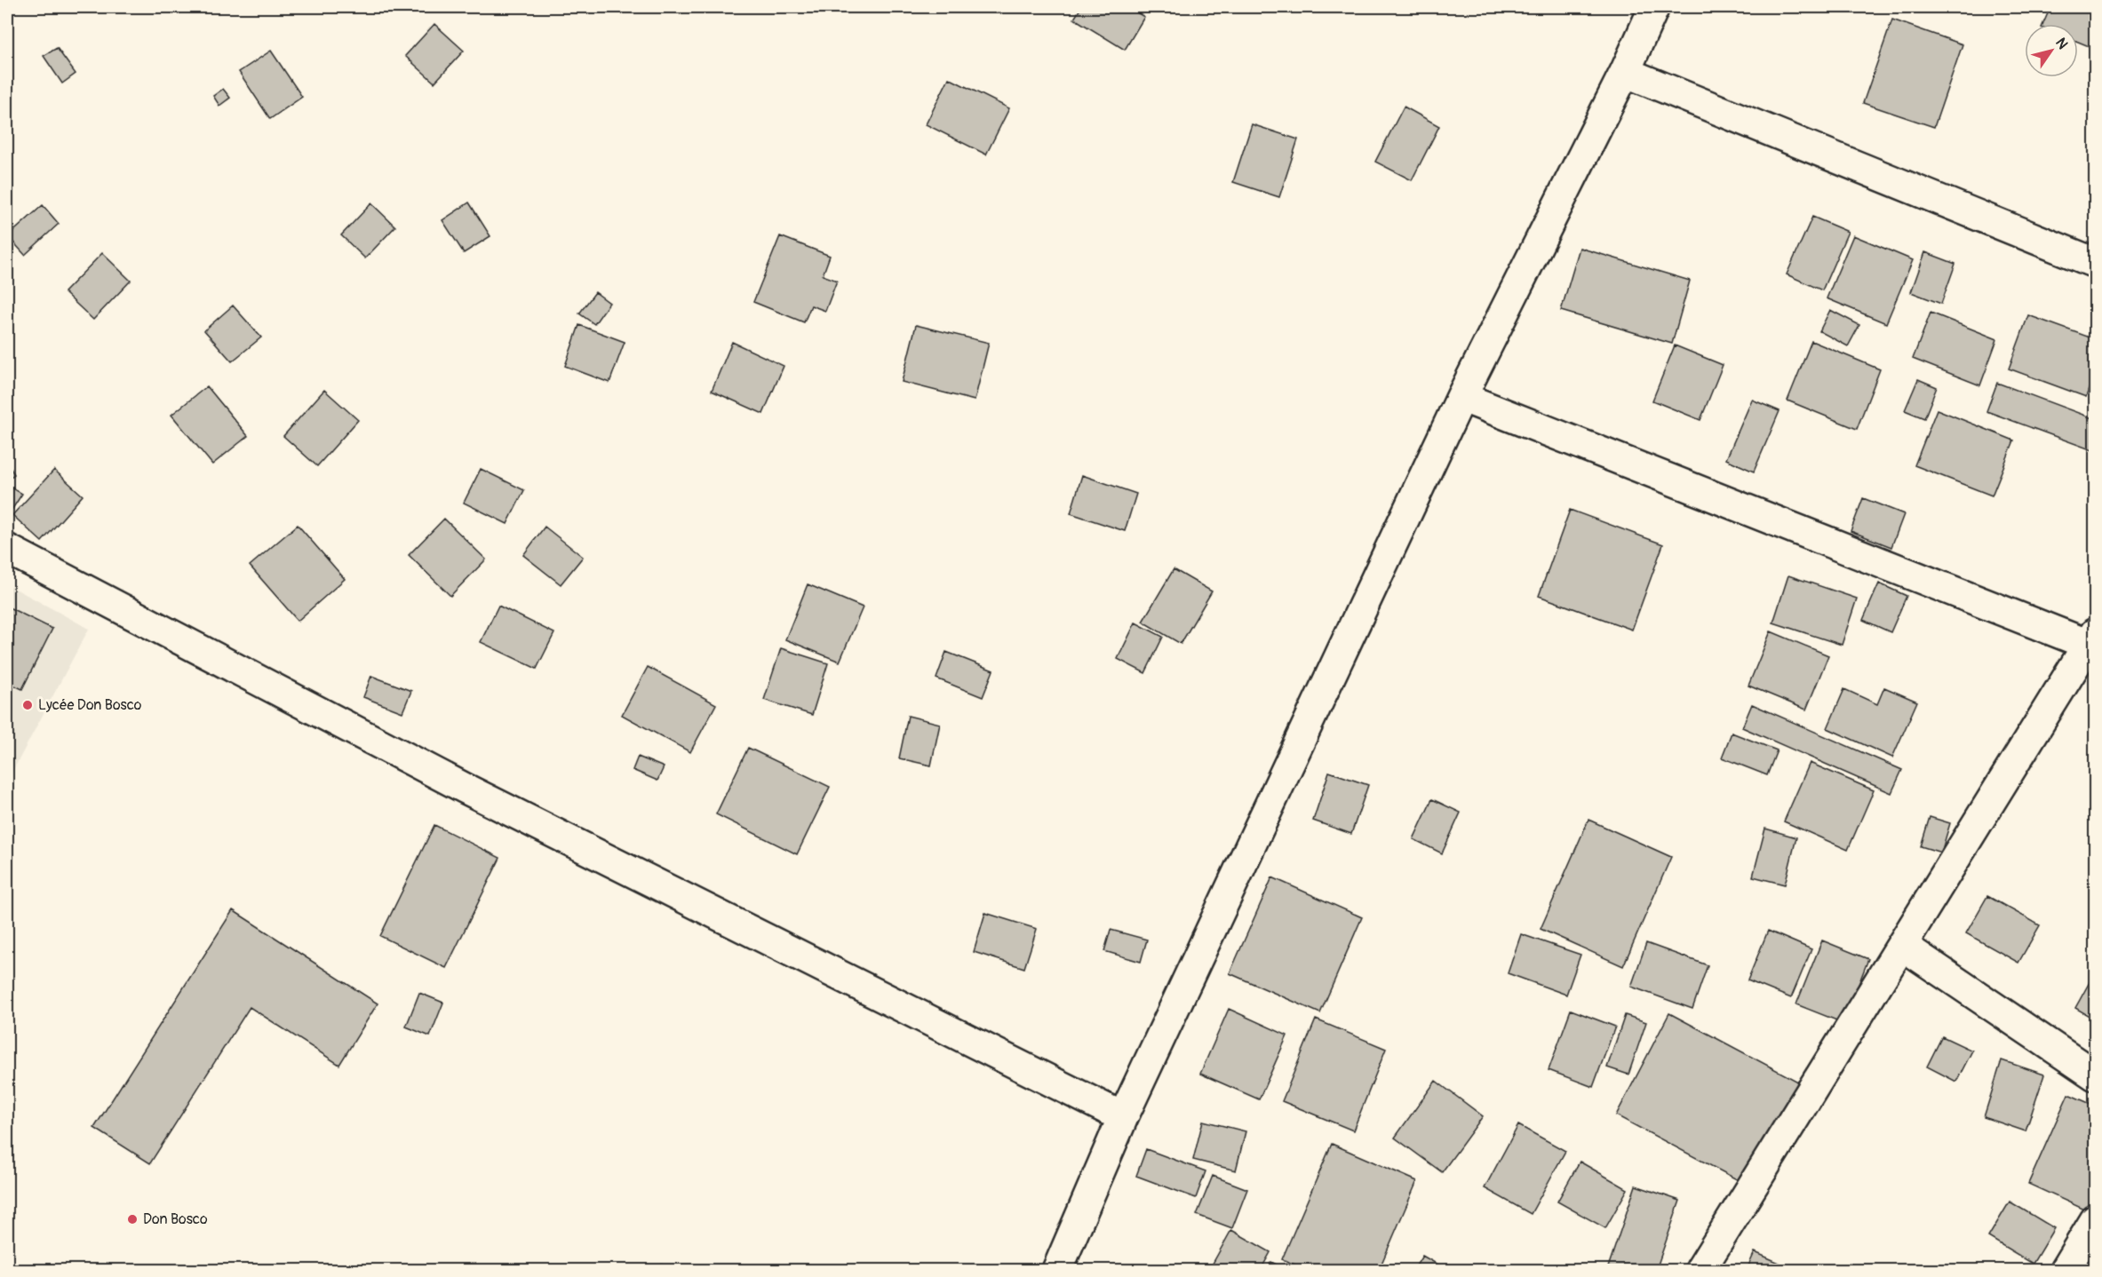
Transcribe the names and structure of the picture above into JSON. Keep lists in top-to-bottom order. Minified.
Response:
{"places":["Lycée Don Bosco","Don Bosco"],"north":"top right"}
